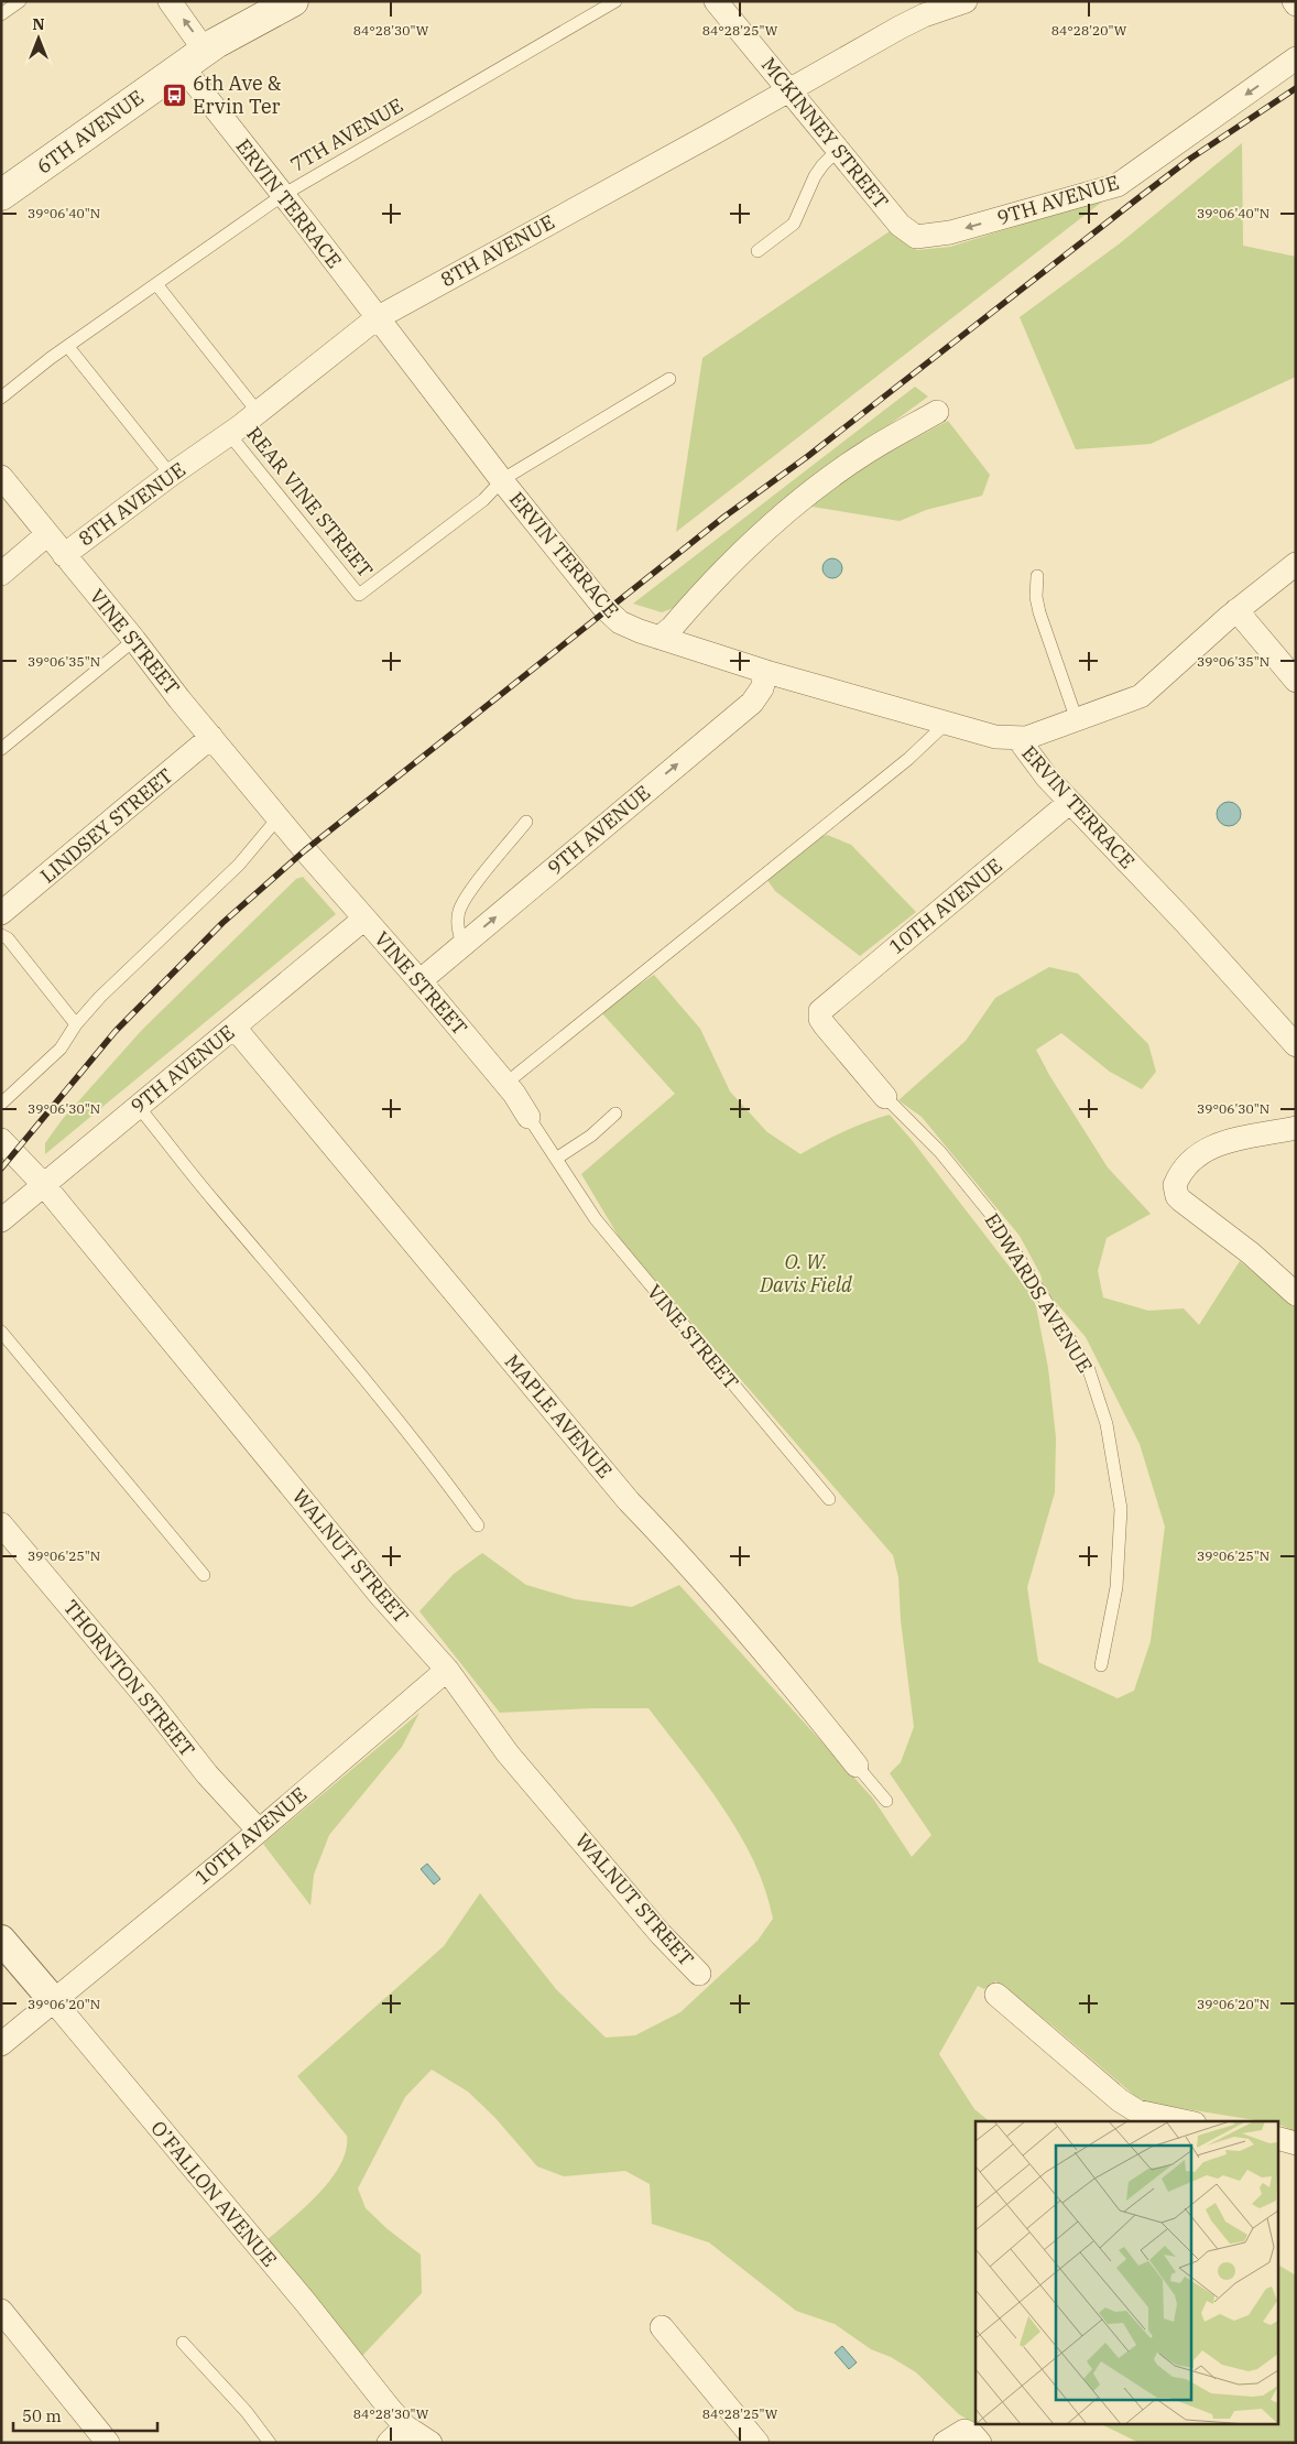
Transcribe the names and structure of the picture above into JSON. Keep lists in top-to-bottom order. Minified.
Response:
{"streets":{"main road":["6TH AVENUE"],"street":["MCKINNEY STREET","9TH AVENUE","ERVIN TERRACE","8TH AVENUE","VINE STREET","LINDSEY STREET","10TH AVENUE","EDWARDS AVENUE","MAPLE AVENUE","WALNUT STREET","THORNTON STREET","O’FALLON AVENUE"],"lane":["7TH AVENUE","REAR VINE STREET"]},"crossings":[["6TH AVENUE","ERVIN TERRACE"],["MCKINNEY STREET","9TH AVENUE"],["MCKINNEY STREET","8TH AVENUE"],["7TH AVENUE","ERVIN TERRACE"],["9TH AVENUE","ERVIN TERRACE"],["9TH AVENUE","VINE STREET"],["9TH AVENUE","MAPLE AVENUE"],["9TH AVENUE","WALNUT STREET"],["ERVIN TERRACE","8TH AVENUE"],["ERVIN TERRACE","REAR VINE STREET"],["ERVIN TERRACE","10TH AVENUE"],["8TH AVENUE","REAR VINE STREET"],["8TH AVENUE","VINE STREET"],["VINE STREET","LINDSEY STREET"],["10TH AVENUE","EDWARDS AVENUE"],["10TH AVENUE","WALNUT STREET"],["10TH AVENUE","THORNTON STREET"],["10TH AVENUE","O’FALLON AVENUE"]],"parks":["O. W. Davis Field"],"places":{"bus stop":["6th Ave & Ervin Ter"]},"scale_bar":"50 m","north":"top","coordinates":["84°28'30\"W","84°28'25\"W","84°28'20\"W","39°06'40\"N","39°06'35\"N","39°06'30\"N","39°06'25\"N","39°06'20\"N"]}
